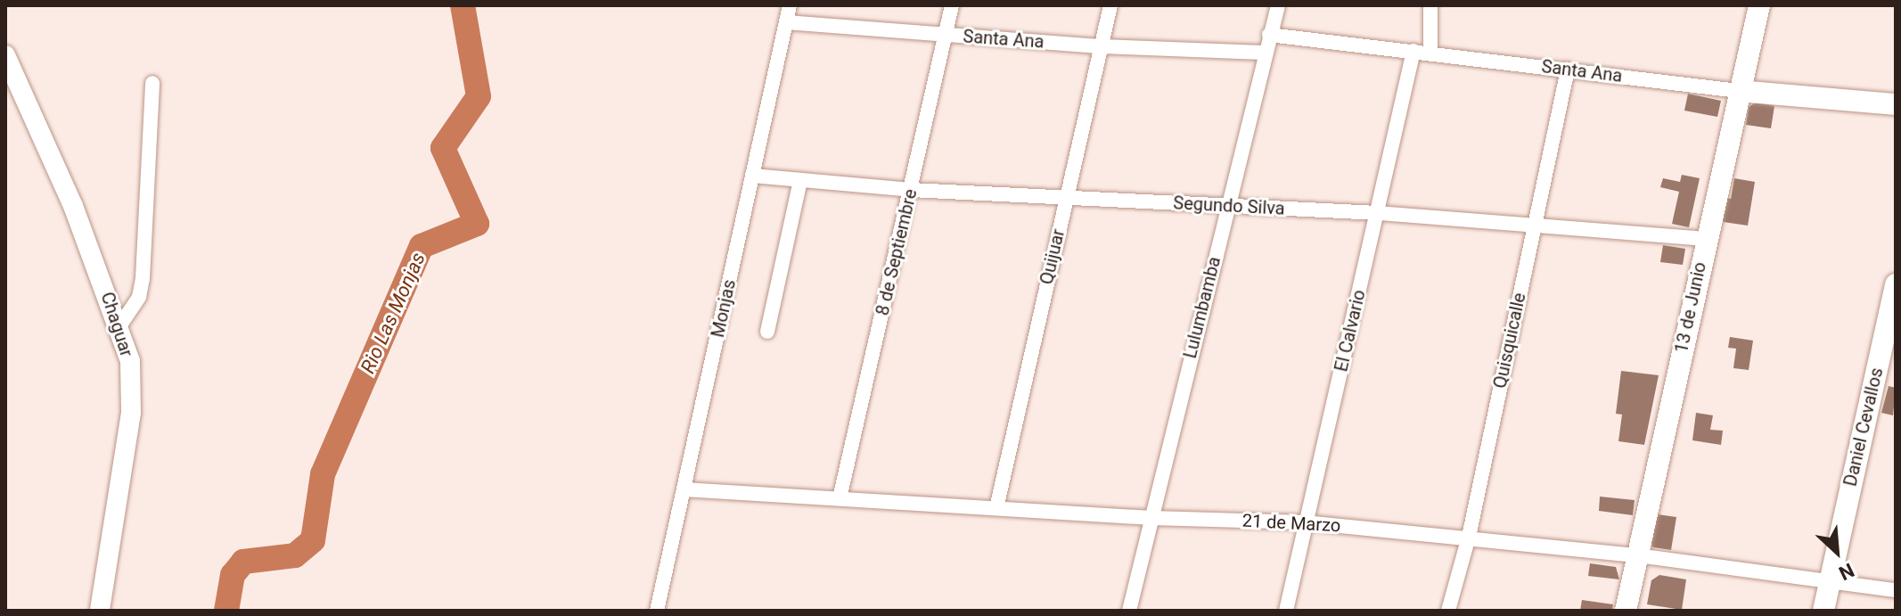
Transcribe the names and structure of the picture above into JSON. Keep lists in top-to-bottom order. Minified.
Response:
{"streets":{"main road":["Santa Ana","13 de Junio","Daniel Cevallos"],"street":["Segundo Silva","8 de Septiembre","Quijuar","Lulumbamba","Monjas","Chaguar","El Calvario","Quisquicalle","21 de Marzo"]},"crossings":[["Santa Ana","8 de Septiembre"],["Santa Ana","Quijuar"],["Santa Ana","Lulumbamba"],["Santa Ana","13 de Junio"],["Santa Ana","Monjas"],["Santa Ana","El Calvario"],["Santa Ana","Quisquicalle"],["Segundo Silva","8 de Septiembre"],["Segundo Silva","Quijuar"],["Segundo Silva","Lulumbamba"],["Segundo Silva","13 de Junio"],["Segundo Silva","Monjas"],["Segundo Silva","El Calvario"],["Segundo Silva","Quisquicalle"],["8 de Septiembre","21 de Marzo"],["Quijuar","21 de Marzo"],["Lulumbamba","21 de Marzo"],["13 de Junio","21 de Marzo"],["Monjas","21 de Marzo"],["El Calvario","21 de Marzo"],["Quisquicalle","21 de Marzo"],["Daniel Cevallos","21 de Marzo"]],"water":["Rio Las Monjas"],"north":"bottom right"}
